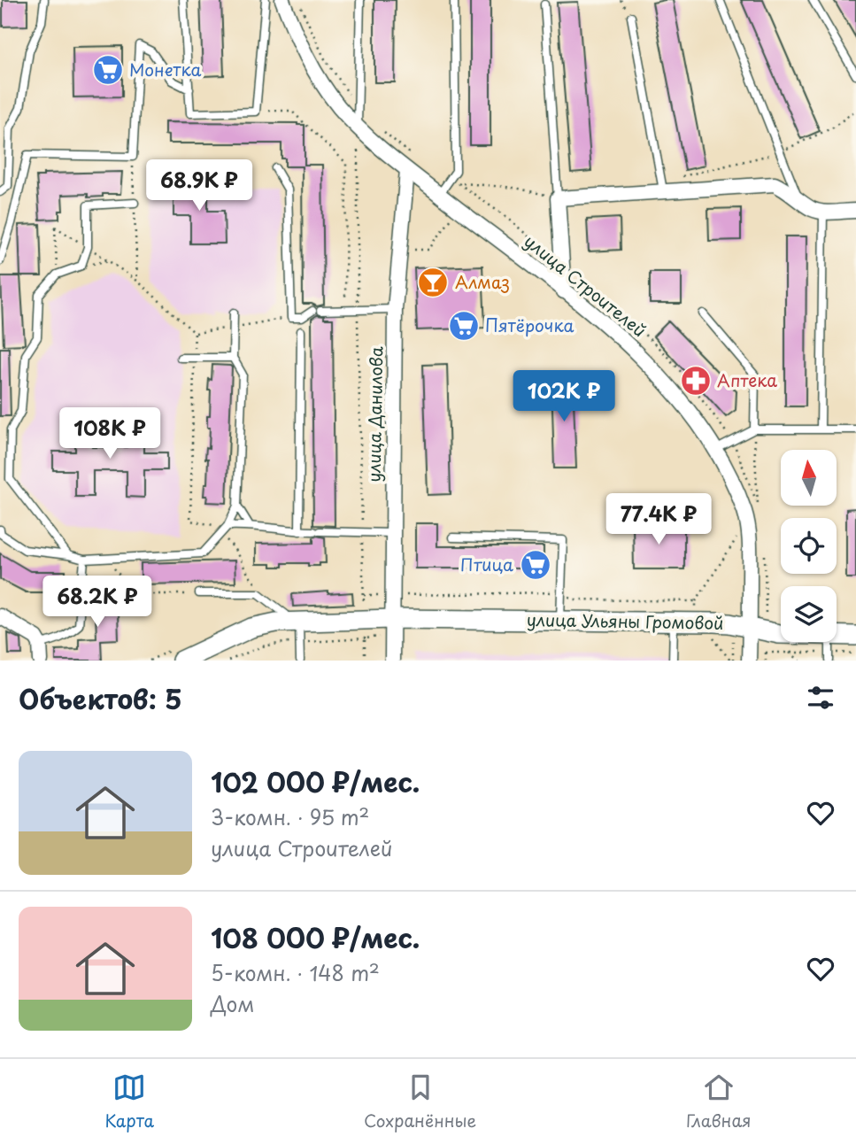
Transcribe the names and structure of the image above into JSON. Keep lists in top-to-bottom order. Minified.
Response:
{"streets":{"street":["улица Строителей","улица Данилова","улица Ульяны Громовой"]},"crossings":[["улица Строителей","улица Данилова"],["улица Строителей","улица Ульяны Громовой"],["улица Данилова","улица Ульяны Громовой"]],"places":{"supermarket":["Монетка","Пятёрочка","Птица"],"bar":["Алмаз"],"pharmacy":["Аптека"]},"north":"top","page":{"price":["68.9K ₽","102K ₽","108K ₽","77.4K ₽","68.2K ₽"],"heading":"Объектов: 5","list":[{"name":"102 000 ₽/мес.","note":"3-комн. · 95 m² · улица Строителей"},{"name":"108 000 ₽/мес.","note":"5-комн. · 148 m² · Дом"}],"tabs":["Карта","Сохранённые","Главная"]}}
